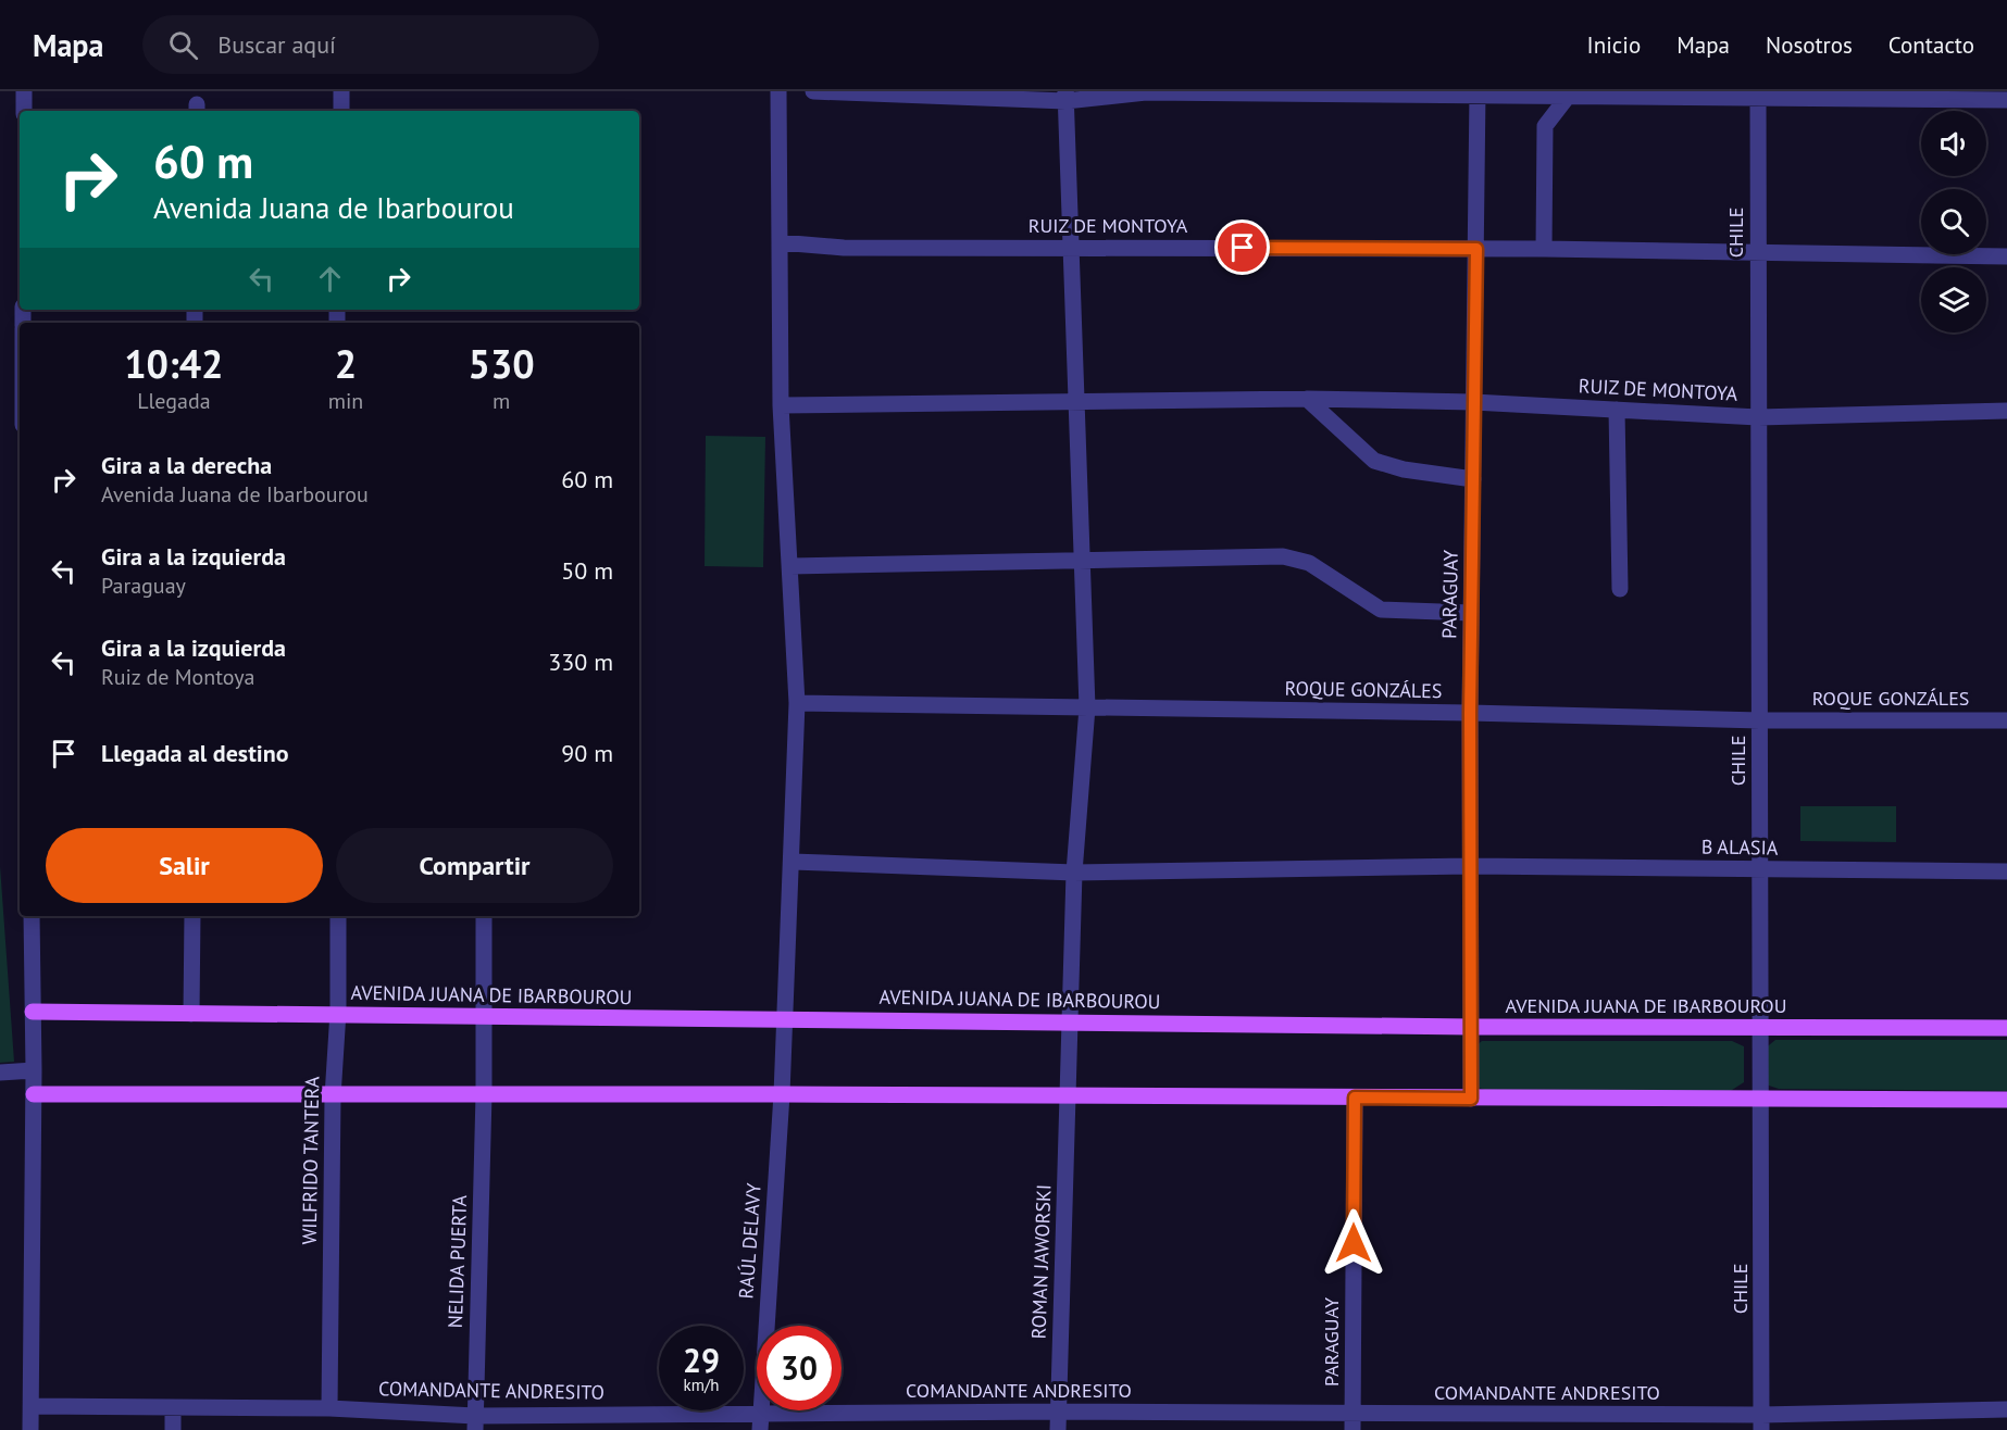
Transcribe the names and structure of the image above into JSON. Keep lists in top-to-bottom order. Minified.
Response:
{"streets":{"main road":["AVENIDA JUANA DE IBARBOUROU"],"street":["RUIZ DE MONTOYA","CHILE","PARAGUAY","ROQUE GONZÁLES","B ALASIA","WILFRIDO TANTERA","RAÚL DELAVY","NELIDA PUERTA","ROMAN JAWORSKI","COMANDANTE ANDRESITO"]},"crossings":[["RUIZ DE MONTOYA","CHILE"],["RUIZ DE MONTOYA","PARAGUAY"],["RUIZ DE MONTOYA","RAÚL DELAVY"],["RUIZ DE MONTOYA","ROMAN JAWORSKI"],["CHILE","ROQUE GONZÁLES"],["CHILE","B ALASIA"],["CHILE","AVENIDA JUANA DE IBARBOUROU"],["CHILE","COMANDANTE ANDRESITO"],["PARAGUAY","ROQUE GONZÁLES"],["PARAGUAY","B ALASIA"],["PARAGUAY","AVENIDA JUANA DE IBARBOUROU"],["PARAGUAY","COMANDANTE ANDRESITO"],["ROQUE GONZÁLES","RAÚL DELAVY"],["ROQUE GONZÁLES","ROMAN JAWORSKI"],["B ALASIA","RAÚL DELAVY"],["B ALASIA","ROMAN JAWORSKI"],["AVENIDA JUANA DE IBARBOUROU","WILFRIDO TANTERA"],["AVENIDA JUANA DE IBARBOUROU","RAÚL DELAVY"],["AVENIDA JUANA DE IBARBOUROU","NELIDA PUERTA"],["AVENIDA JUANA DE IBARBOUROU","ROMAN JAWORSKI"],["WILFRIDO TANTERA","COMANDANTE ANDRESITO"],["RAÚL DELAVY","COMANDANTE ANDRESITO"],["NELIDA PUERTA","COMANDANTE ANDRESITO"],["ROMAN JAWORSKI","COMANDANTE ANDRESITO"]],"page":{"header":"Mapa","search":"Buscar aquí","nav":["Inicio","Mapa","Nosotros","Contacto"],"turn":["60 m","Avenida Juana de Ibarbourou"],"eta":["10:42","Llegada","2","min","530","m"],"list":[{"name":"Gira a la derecha","note":"Avenida Juana de Ibarbourou","value":"60 m"},{"name":"Gira a la izquierda","note":"Paraguay","value":"50 m"},{"name":"Gira a la izquierda","note":"Ruiz de Montoya","value":"330 m"},{"name":"Llegada al destino","value":"90 m"}],"buttons":["Salir","Compartir"],"speed":"29 km/h","limit":"30"}}
